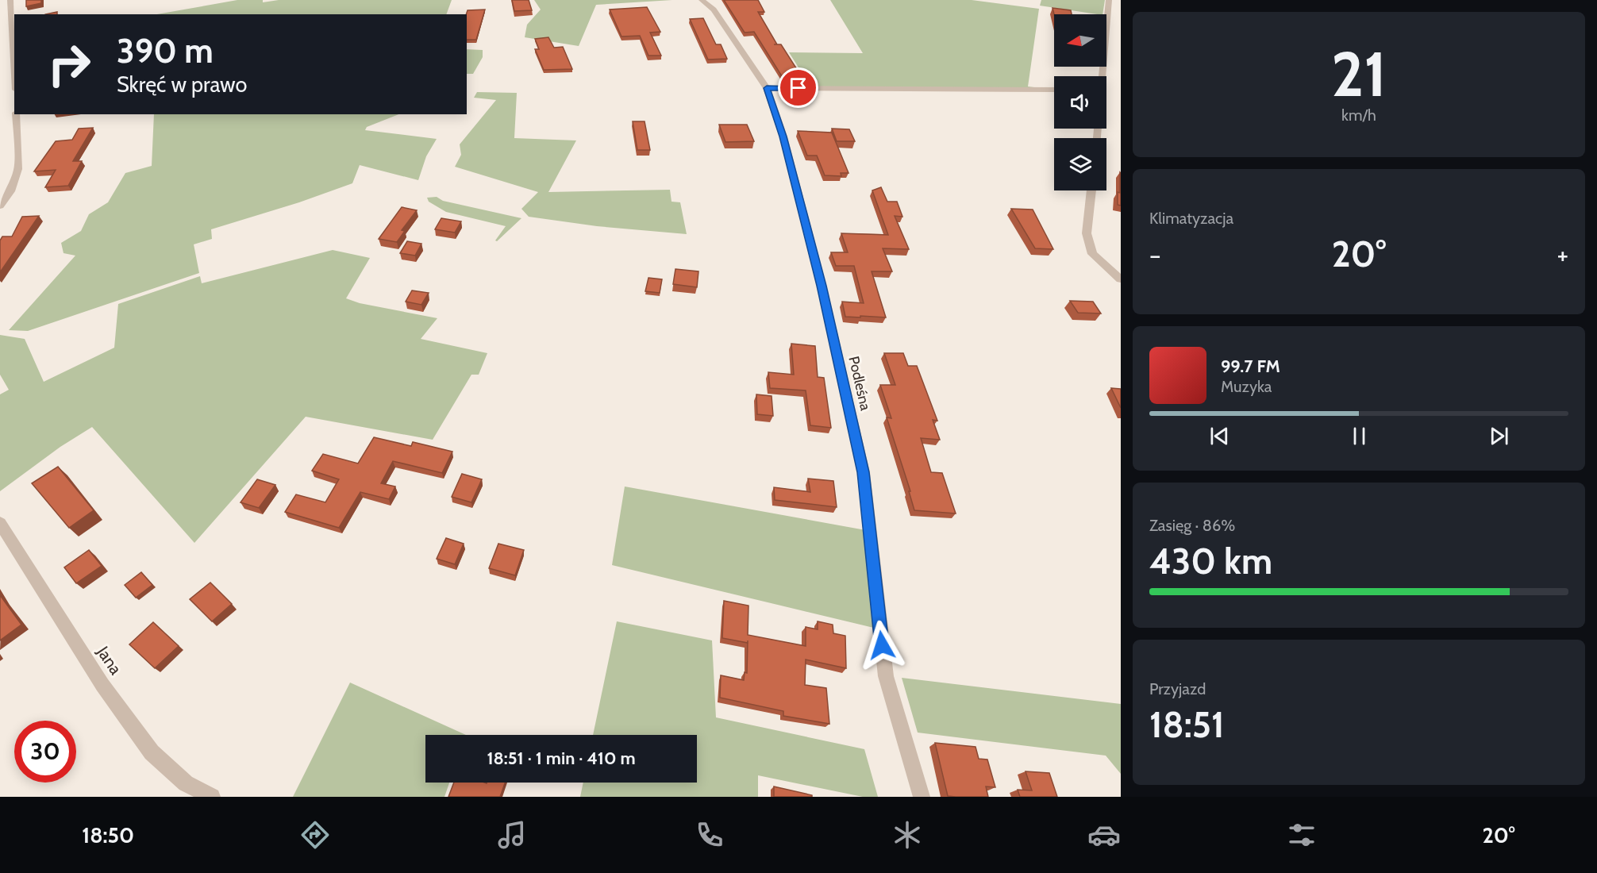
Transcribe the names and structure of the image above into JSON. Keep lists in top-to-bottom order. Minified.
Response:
{"streets":{"street":["Podleśna","Jana"]},"north":"left","page":{"tile":[["21","km/h"],"Klimatyzacja",["Zasięg · 86%","430 km"],["Przyjazd","18:51"]],"turn":["390 m","Skręć w prawo"],"heat":["−","20°","+"],"song":["99.7 FM","Muzyka"],"limit":"30","trip":"18:51 · 1 min · 410 m","tabs":["18:50","20°"]}}
